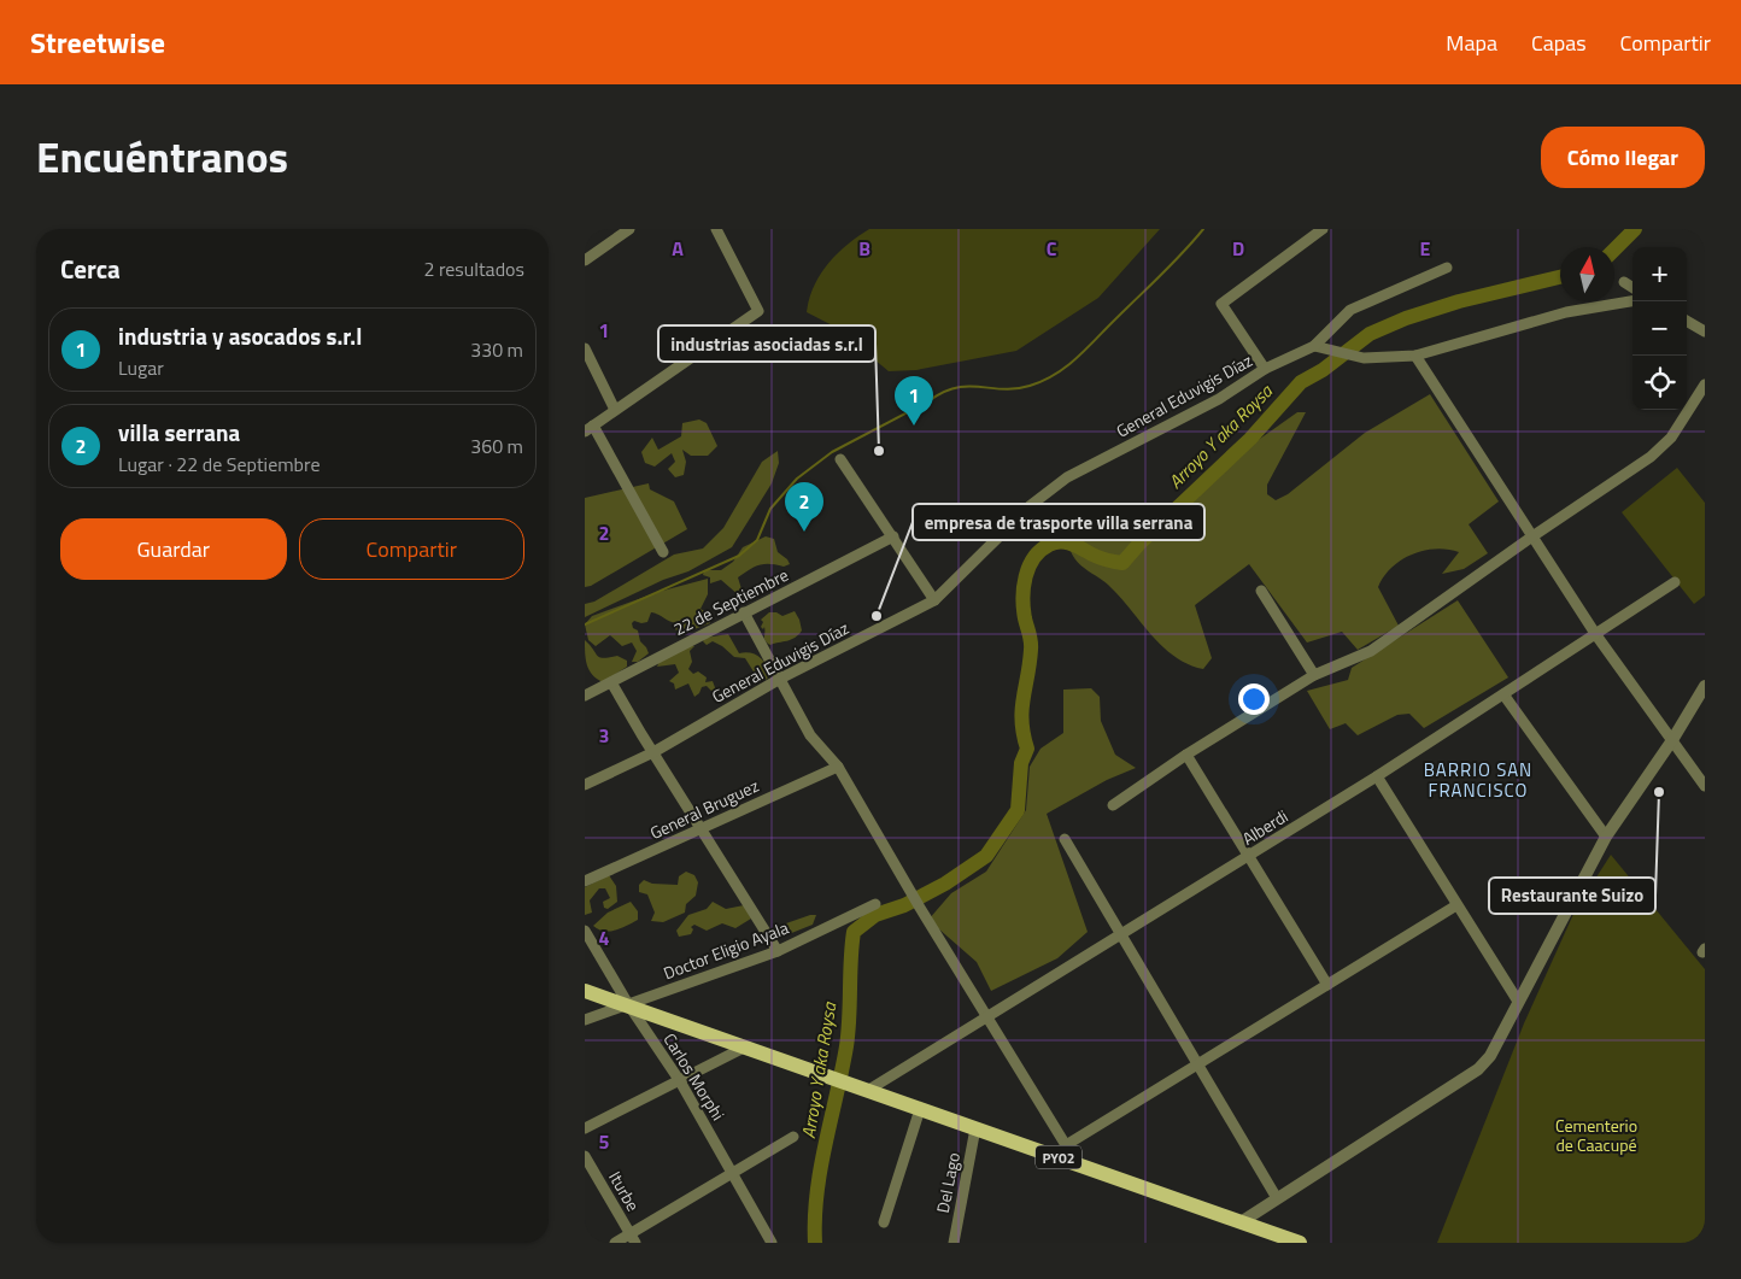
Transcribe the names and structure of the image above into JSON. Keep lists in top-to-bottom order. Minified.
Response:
{"streets":{"main road":["PY02"],"street":["General Eduvigis Díaz","22 de Septiembre","General Bruguez","Alberdi","Doctor Eligio Ayala","Carlos Morphi","Del Lago","Iturbe"]},"crossings":[["Alberdi","PY02"],["Doctor Eligio Ayala","Carlos Morphi"],["Doctor Eligio Ayala","PY02"],["Carlos Morphi","PY02"],["PY02","Del Lago"]],"districts":["BARRIO SAN FRANCISCO"],"water":["Arroyo Y aka Roysa"],"parks":["Cementerio de Caacupé"],"places":["industrias asociadas s.r.l","empresa de trasporte villa serrana","Restaurante Suizo"],"north":"top","page":{"header":"Streetwise","nav":["Mapa","Capas","Compartir"],"title":"Encuéntranos","buttons":["Cómo llegar",["Guardar","Compartir"]],"heading":["Cerca","2 resultados"],"map_buttons":["+","−"],"list":[{"mark":"1","name":"industria y asocados s.r.l","note":"Lugar","value":"330 m"},{"mark":"2","name":"villa serrana","note":"Lugar · 22 de Septiembre","value":"360 m"}],"pins":["1","2"]},"grid":{"columns":["A","B","C","D","E"],"rows":["1","2","3","4","5"]}}
